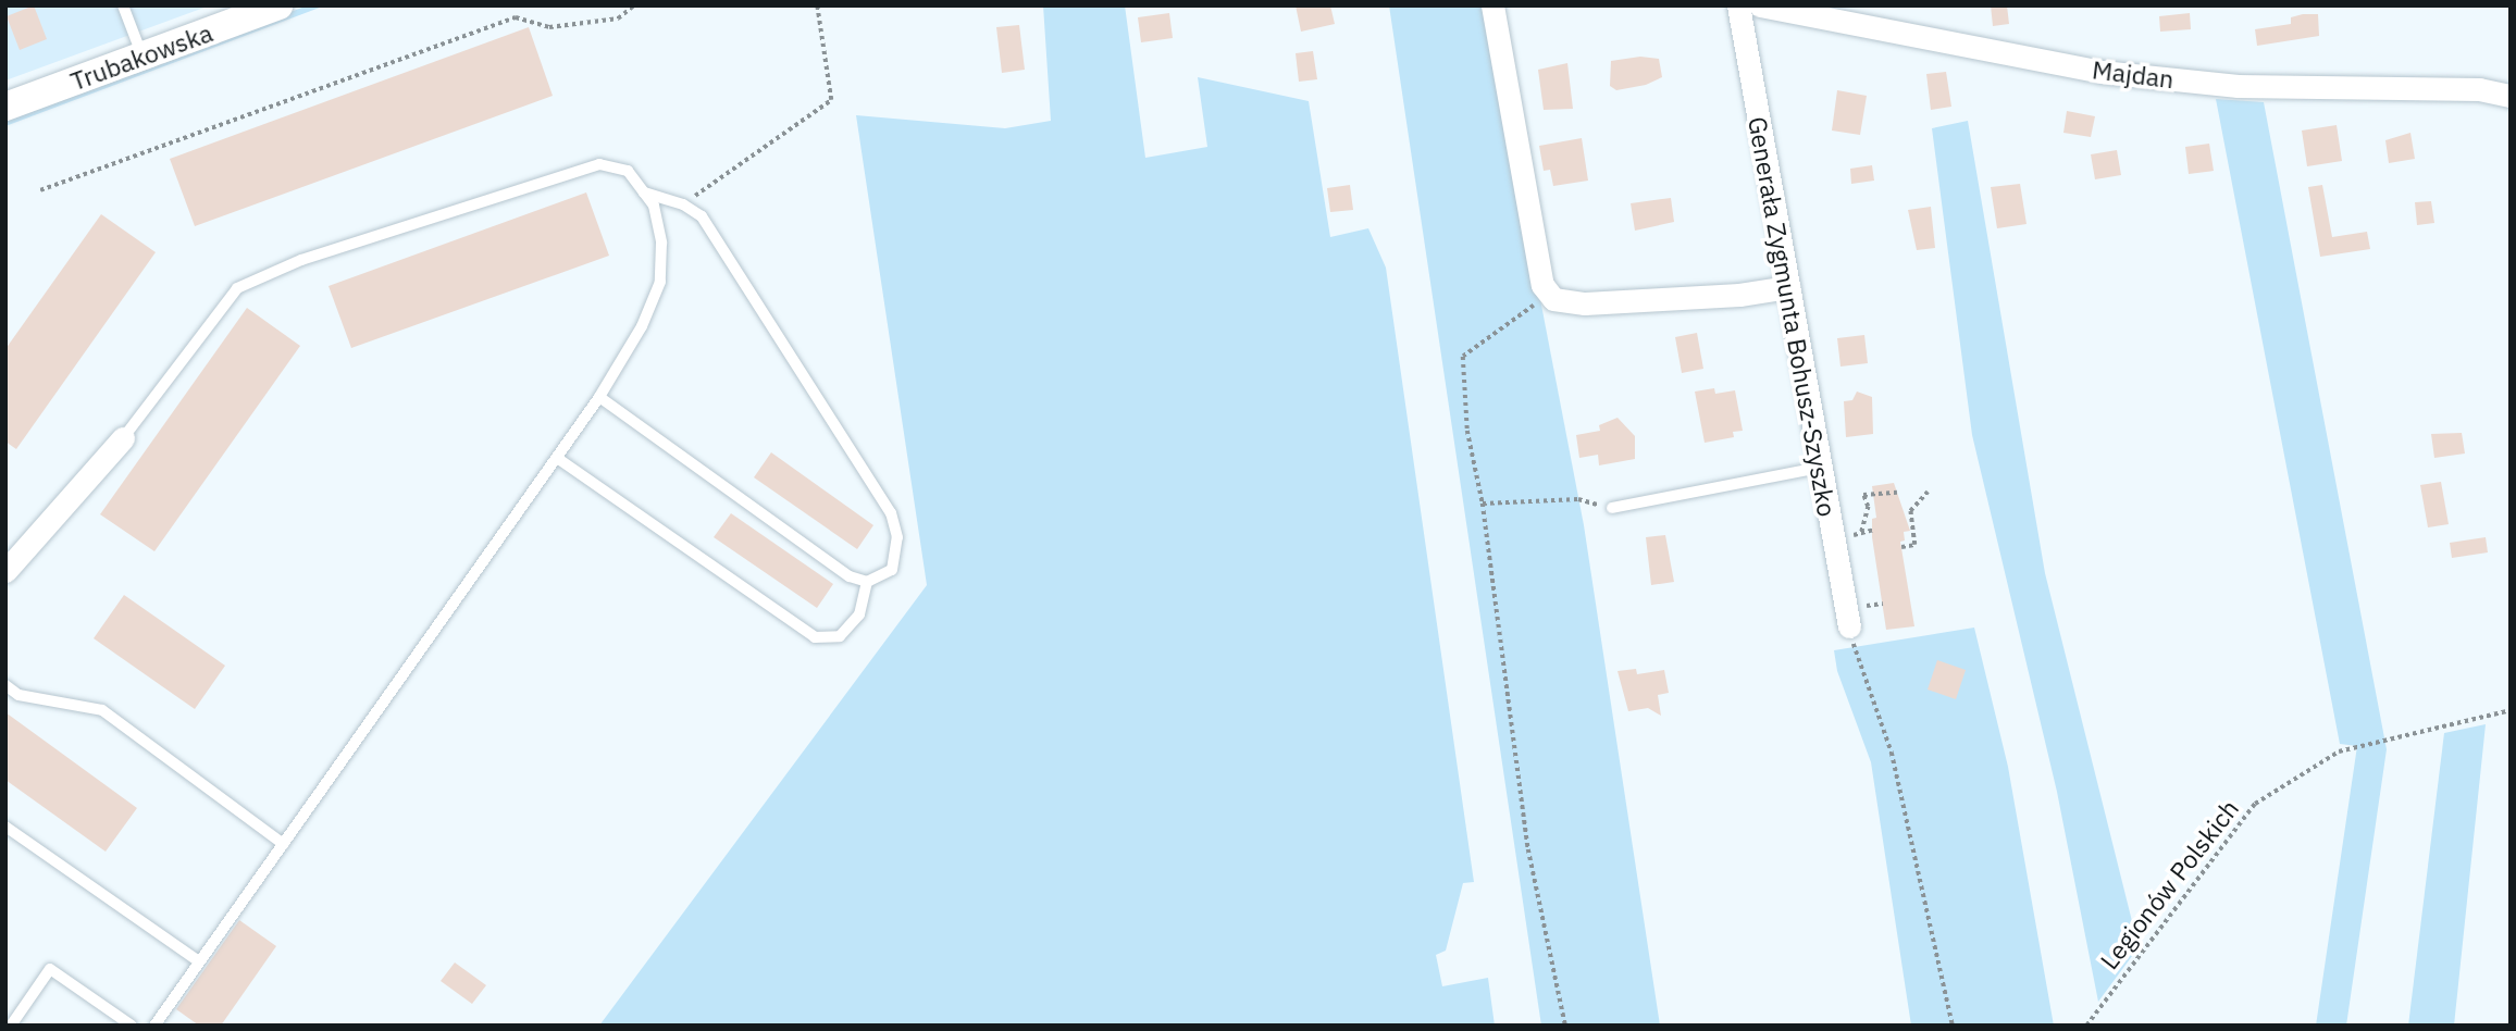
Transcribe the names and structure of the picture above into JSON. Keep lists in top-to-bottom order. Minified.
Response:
{"streets":{"street":["Trubakowska","Majdan","Generała Zygmunta Bohusz-Szyszko"],"path":["Legionów Polskich"]}}
